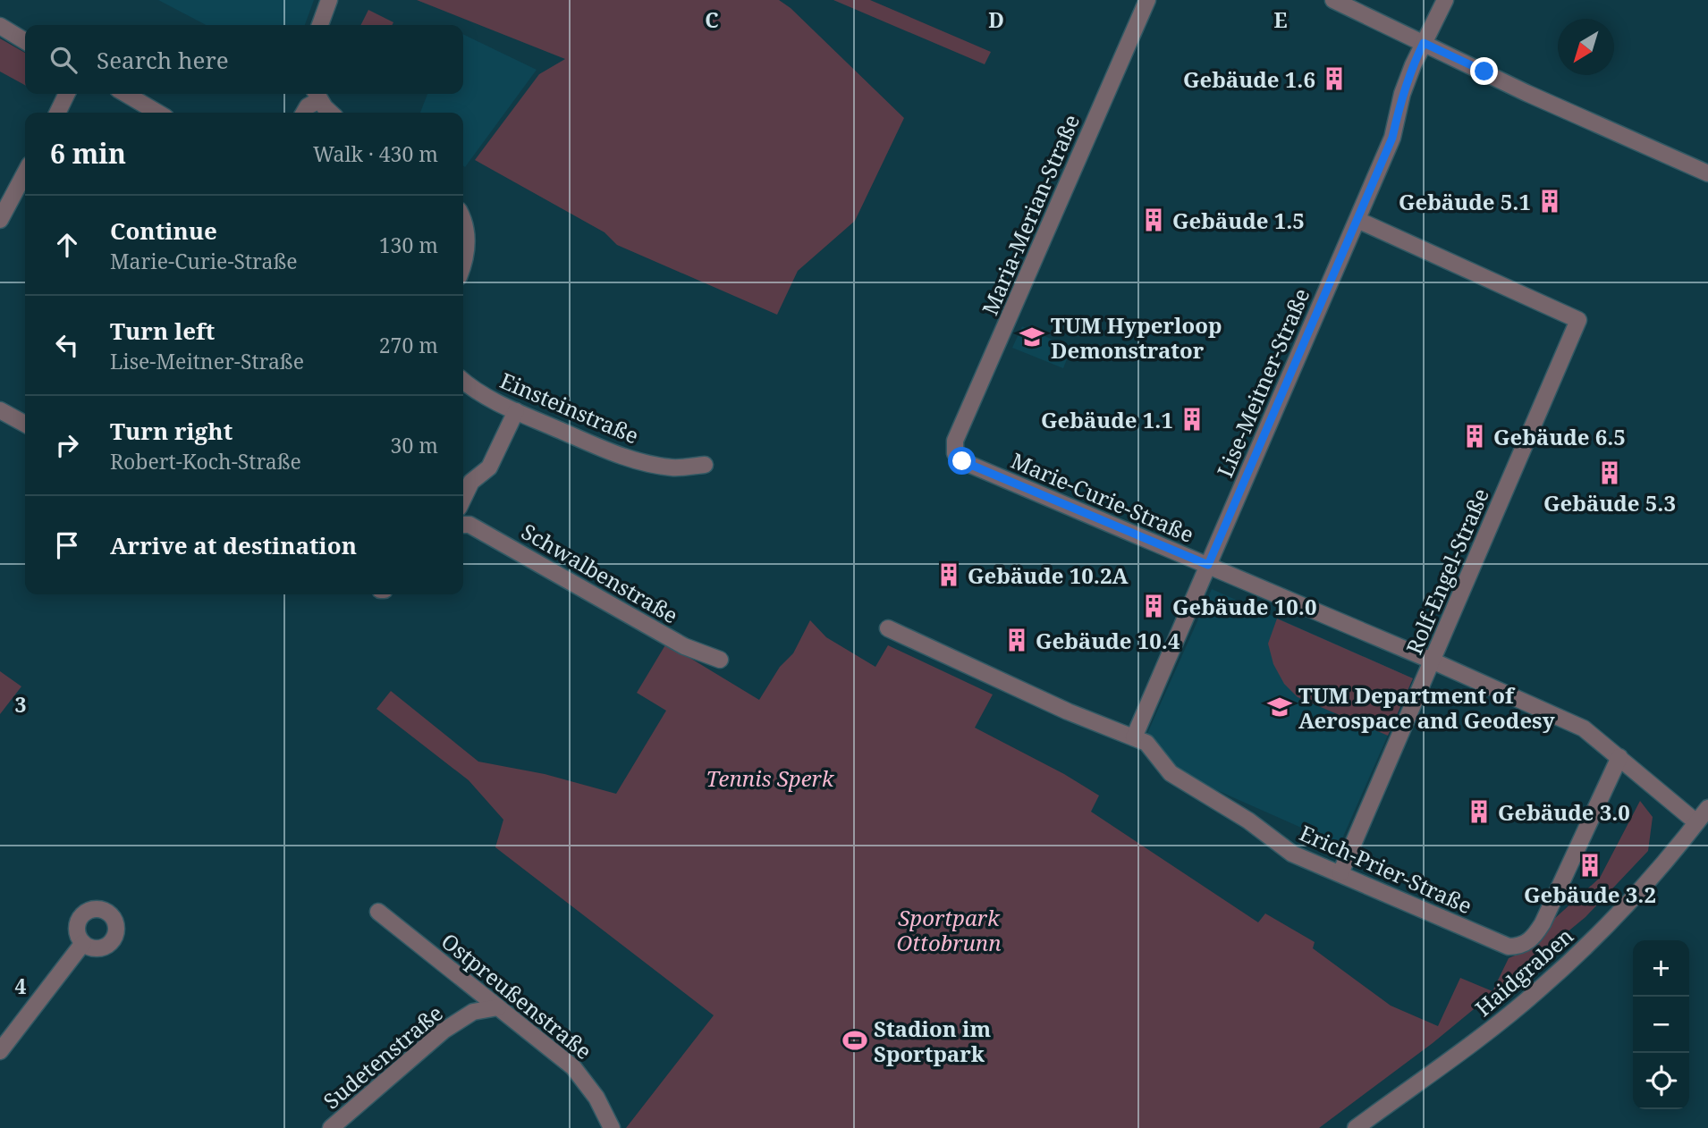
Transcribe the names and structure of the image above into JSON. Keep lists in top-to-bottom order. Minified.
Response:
{"streets":{"street":["Maria-Merian-Straße","Lise-Meitner-Straße","Einsteinstraße","Marie-Curie-Straße","Rolf-Engel-Straße","Schwalbenstraße","Erich-Prier-Straße","Haidgraben","Ostpreußenstraße","Sudetenstraße"]},"crossings":[["Maria-Merian-Straße","Marie-Curie-Straße"],["Lise-Meitner-Straße","Marie-Curie-Straße"],["Lise-Meitner-Straße","Rolf-Engel-Straße"],["Lise-Meitner-Straße","Erich-Prier-Straße"],["Marie-Curie-Straße","Rolf-Engel-Straße"],["Marie-Curie-Straße","Erich-Prier-Straße"],["Marie-Curie-Straße","Haidgraben"],["Rolf-Engel-Straße","Erich-Prier-Straße"],["Ostpreußenstraße","Sudetenstraße"]],"parks":["Tennis Sperk","Sportpark Ottobrunn"],"places":{"building":["Gebäude 1.6","Gebäude 5.1","Gebäude 1.5","Gebäude 1.1","Gebäude 6.5","Gebäude 5.3","Gebäude 10.2A","Gebäude 10.0","Gebäude 10.4","Gebäude 3.0","Gebäude 3.2"],"school or university":["TUM Hyperloop Demonstrator","TUM Department of Aerospace and Geodesy"],"sports":["Stadion im Sportpark"]},"north":"bottom left","page":{"search":"Search here","heading":["6 min","Walk · 430 m"],"list":[["Continue","Marie-Curie-Straße","130 m"],["Turn left","Lise-Meitner-Straße","270 m"],["Turn right","Robert-Koch-Straße","30 m"],"Arrive at destination"],"map_buttons":["+","−"]},"grid":{"columns":["C","D","E"],"rows":["3","4"]}}
